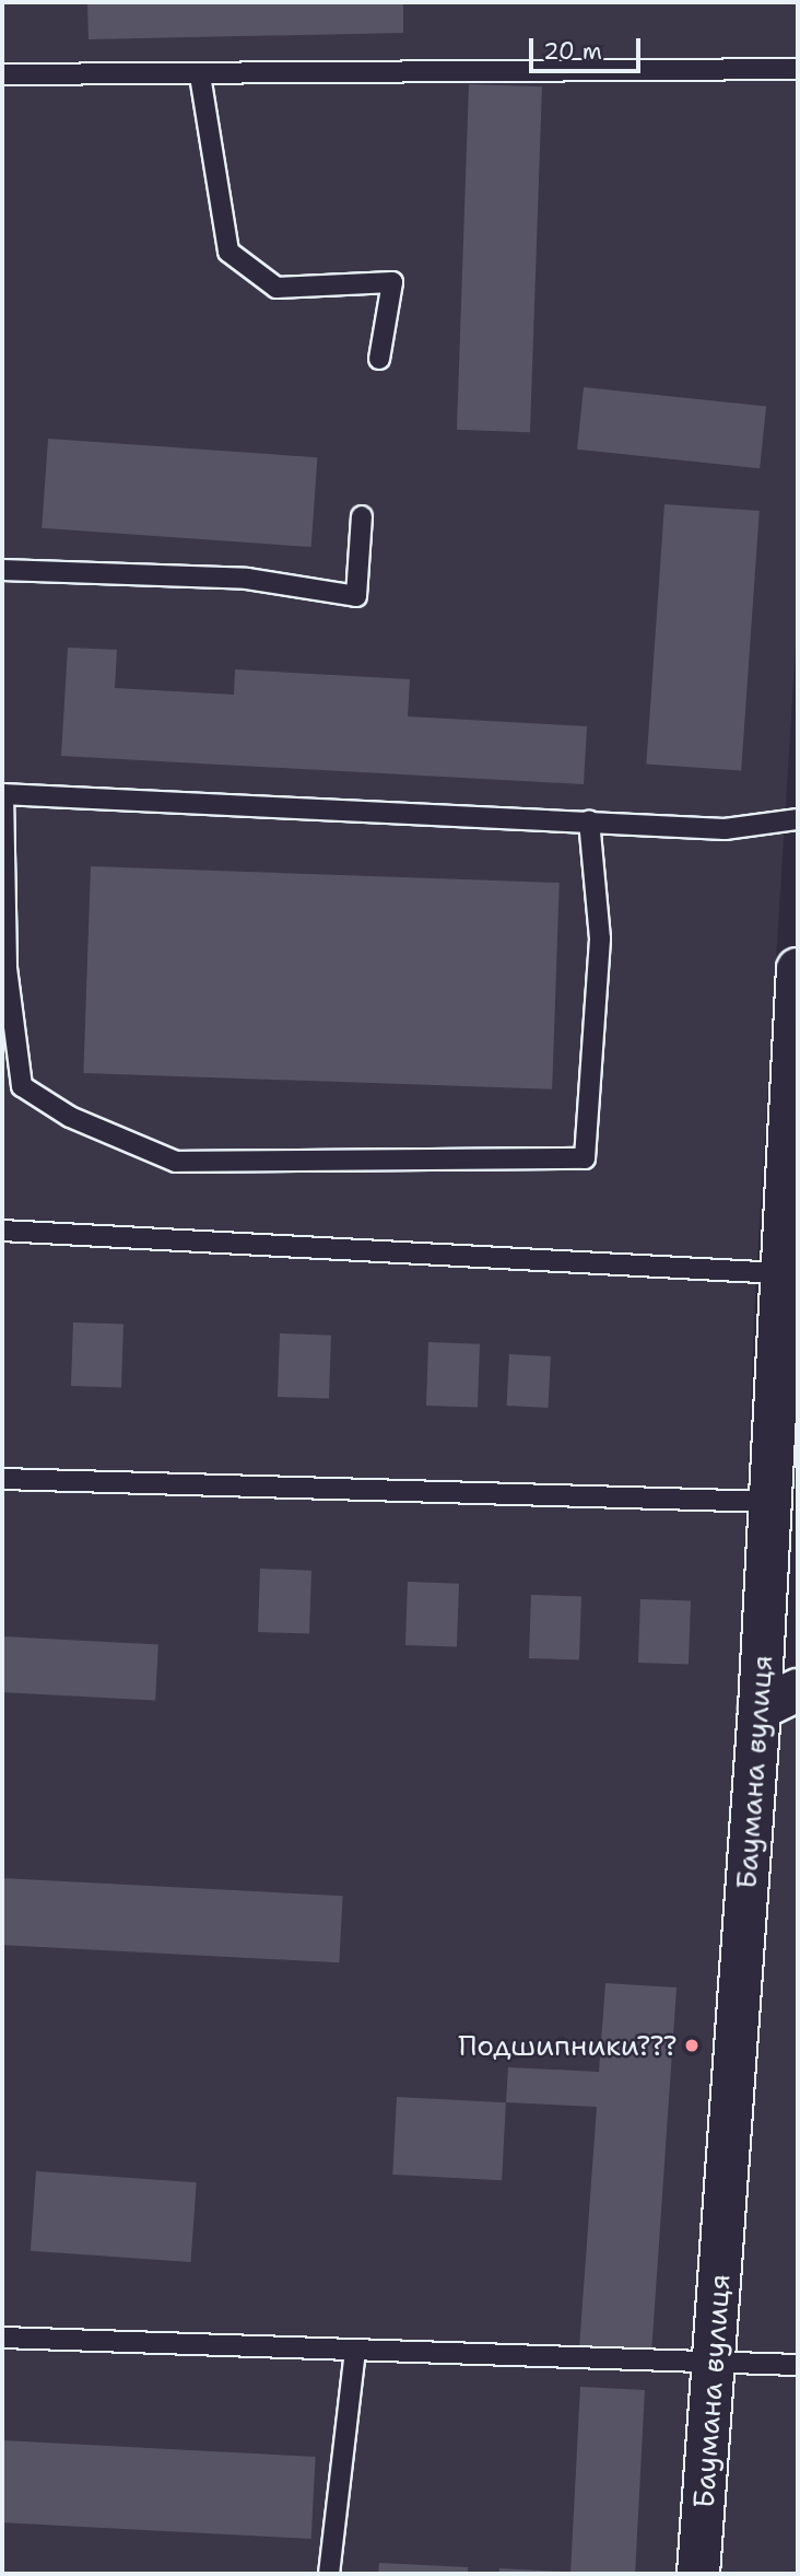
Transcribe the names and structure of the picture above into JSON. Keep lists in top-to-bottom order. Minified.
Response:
{"streets":{"main road":["Баумана вулиця"]},"places":["Подшипники???"],"scale_bar":"20 m"}
